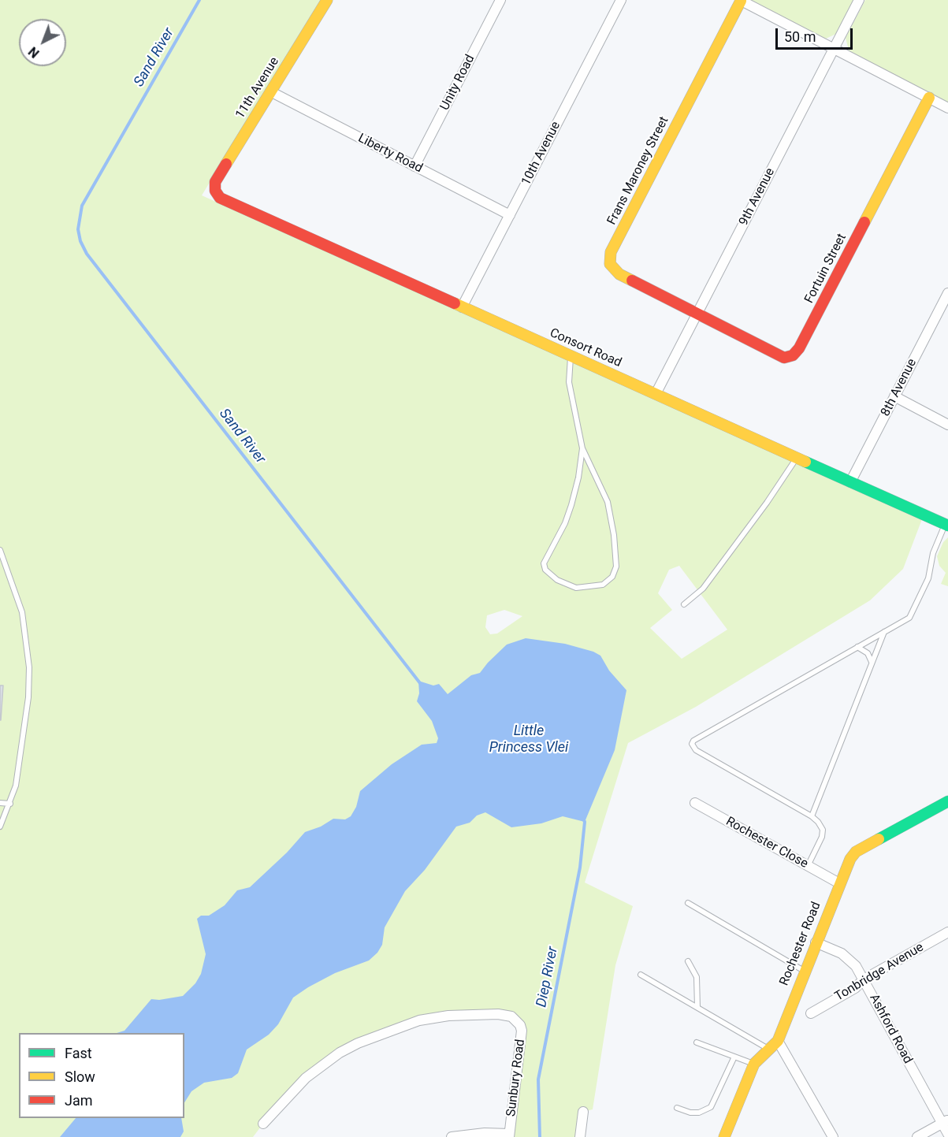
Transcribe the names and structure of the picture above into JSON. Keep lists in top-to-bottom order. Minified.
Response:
{"streets":{"street":["Unity Road","11th Avenue","Liberty Road","10th Avenue","Frans Maroney Street","9th Avenue","Fortuin Street","Consort Road","8th Avenue","Rochester Close","Rochester Road","Tonbridge Avenue","Ashford Road","Sunbury Road"]},"crossings":[["Unity Road","Liberty Road"],["11th Avenue","Liberty Road"],["11th Avenue","Consort Road"],["Liberty Road","10th Avenue"],["10th Avenue","Consort Road"],["Frans Maroney Street","9th Avenue"],["Frans Maroney Street","Fortuin Street"],["9th Avenue","Fortuin Street"],["9th Avenue","Consort Road"],["Consort Road","8th Avenue"],["Rochester Close","Rochester Road"],["Rochester Road","Ashford Road"],["Tonbridge Avenue","Ashford Road"]],"water":["Sand River","Little Princess Vlei","Diep River"],"legend":["Fast","Slow","Jam"],"scale_bar":"50 m","north":"bottom left"}
